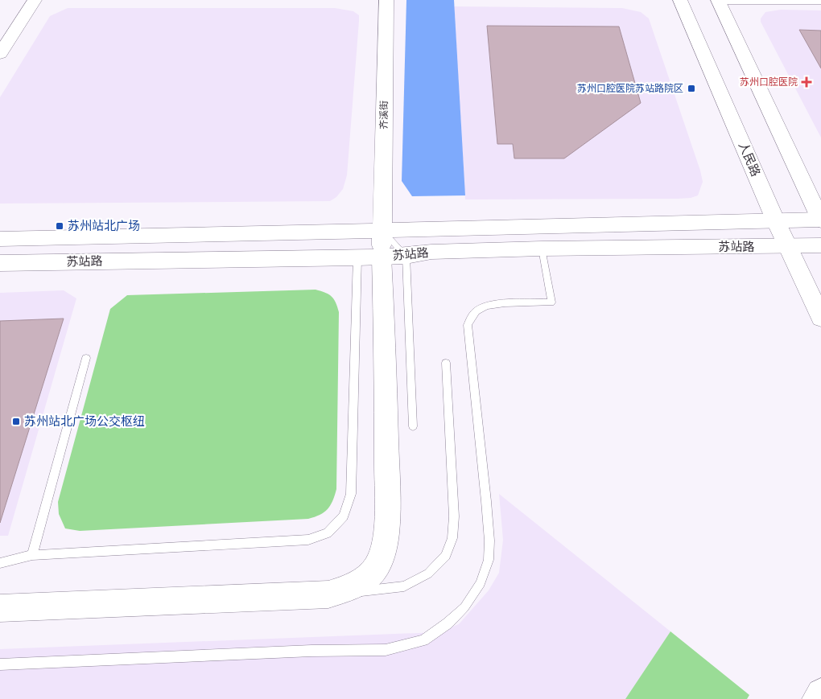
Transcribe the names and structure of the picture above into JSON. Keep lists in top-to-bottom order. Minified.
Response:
{"streets":{"main road":["齐溪街","人民路","苏站路"]},"crossings":[["齐溪街","苏站路"],["人民路","苏站路"]],"places":{"health":["苏州口腔医院"],"transit":["苏州口腔医院苏站路院区","苏州站北广场","苏州站北广场公交枢纽"]}}
